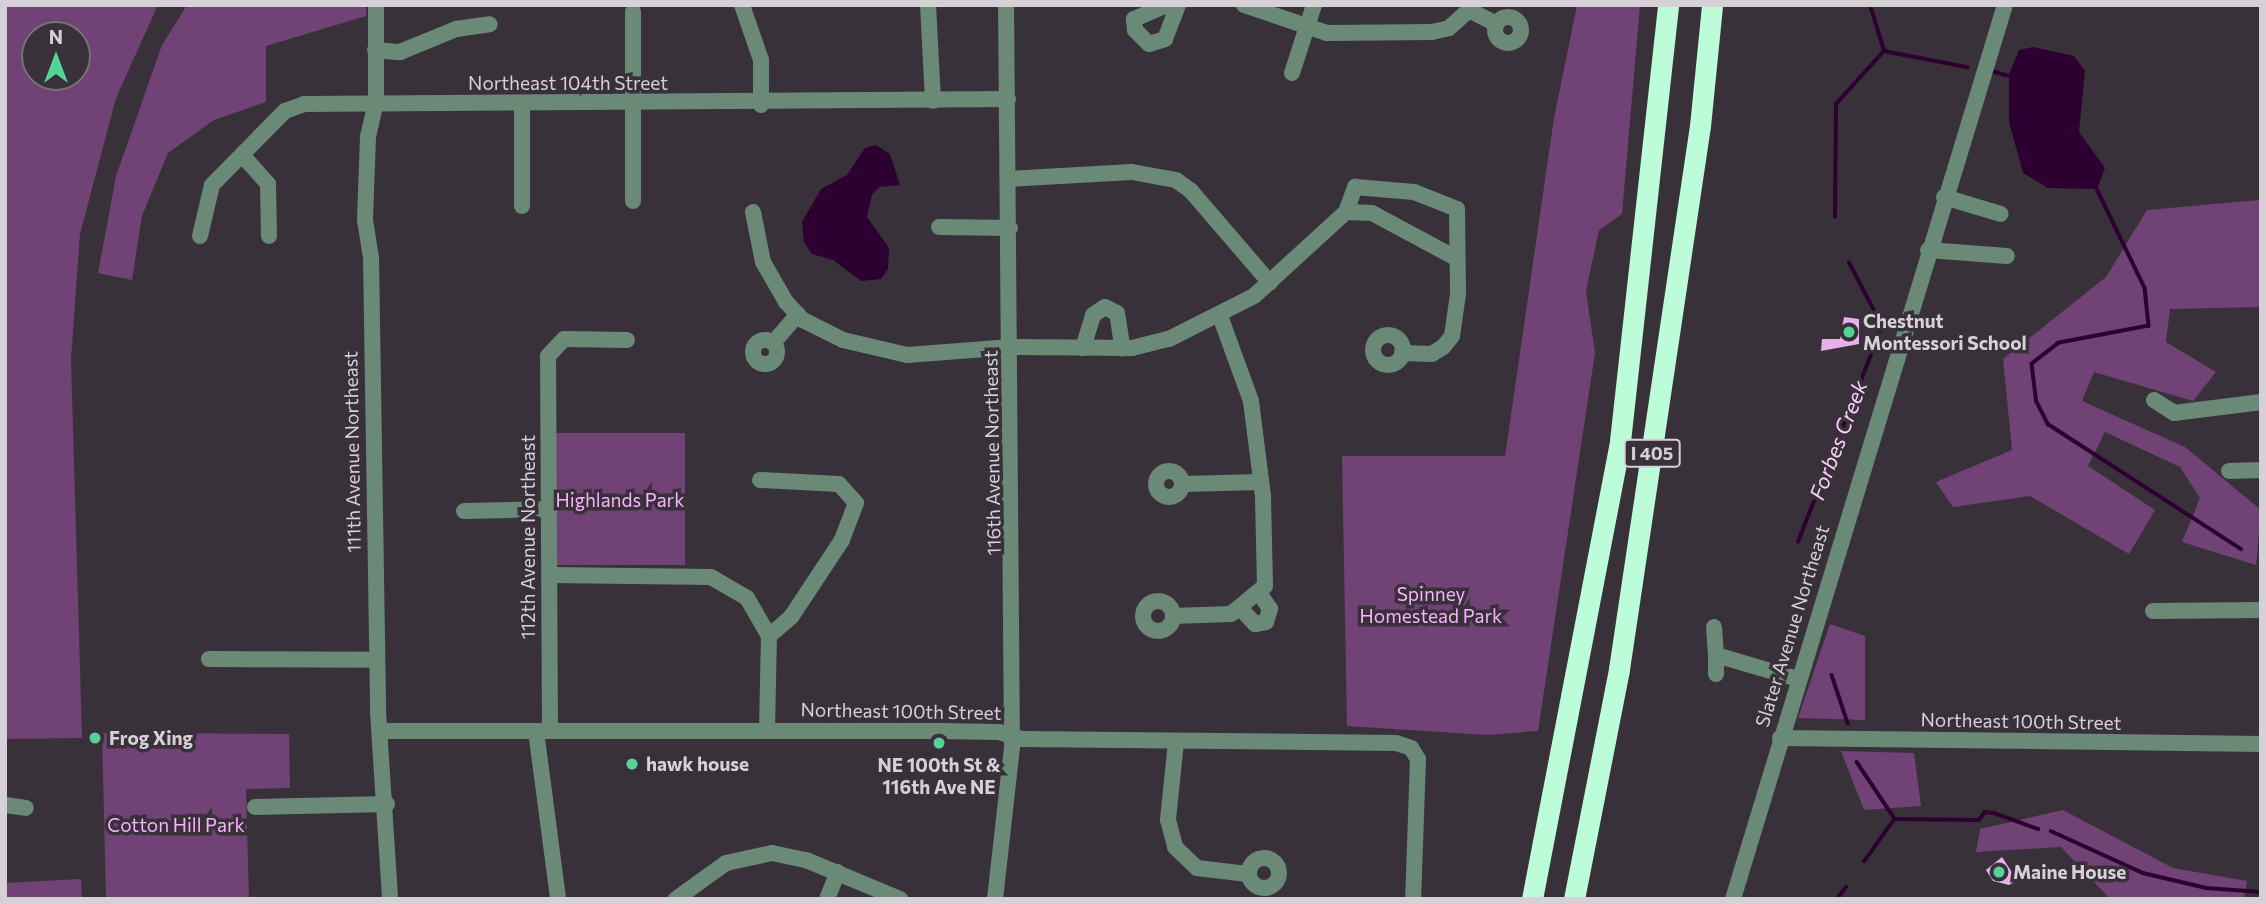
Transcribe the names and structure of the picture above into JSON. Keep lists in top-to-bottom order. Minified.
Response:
{"streets":{"highway":["I 405"],"street":["Northeast 104th Street","111th Avenue Northeast","116th Avenue Northeast","112th Avenue Northeast","Slater Avenue Northeast","Northeast 100th Street"]},"crossings":[["Northeast 104th Street","111th Avenue Northeast"],["Northeast 104th Street","116th Avenue Northeast"],["111th Avenue Northeast","Northeast 100th Street"],["116th Avenue Northeast","Northeast 100th Street"],["112th Avenue Northeast","Northeast 100th Street"],["Slater Avenue Northeast","Northeast 100th Street"]],"water":["Forbes Creek"],"parks":["Highlands Park","Spinney Homestead Park","Cotton Hill Park"],"places":["Chestnut Montessori School","Frog Xing","NE 100th St & 116th Ave NE","hawk house","Maine House"],"north":"top"}
